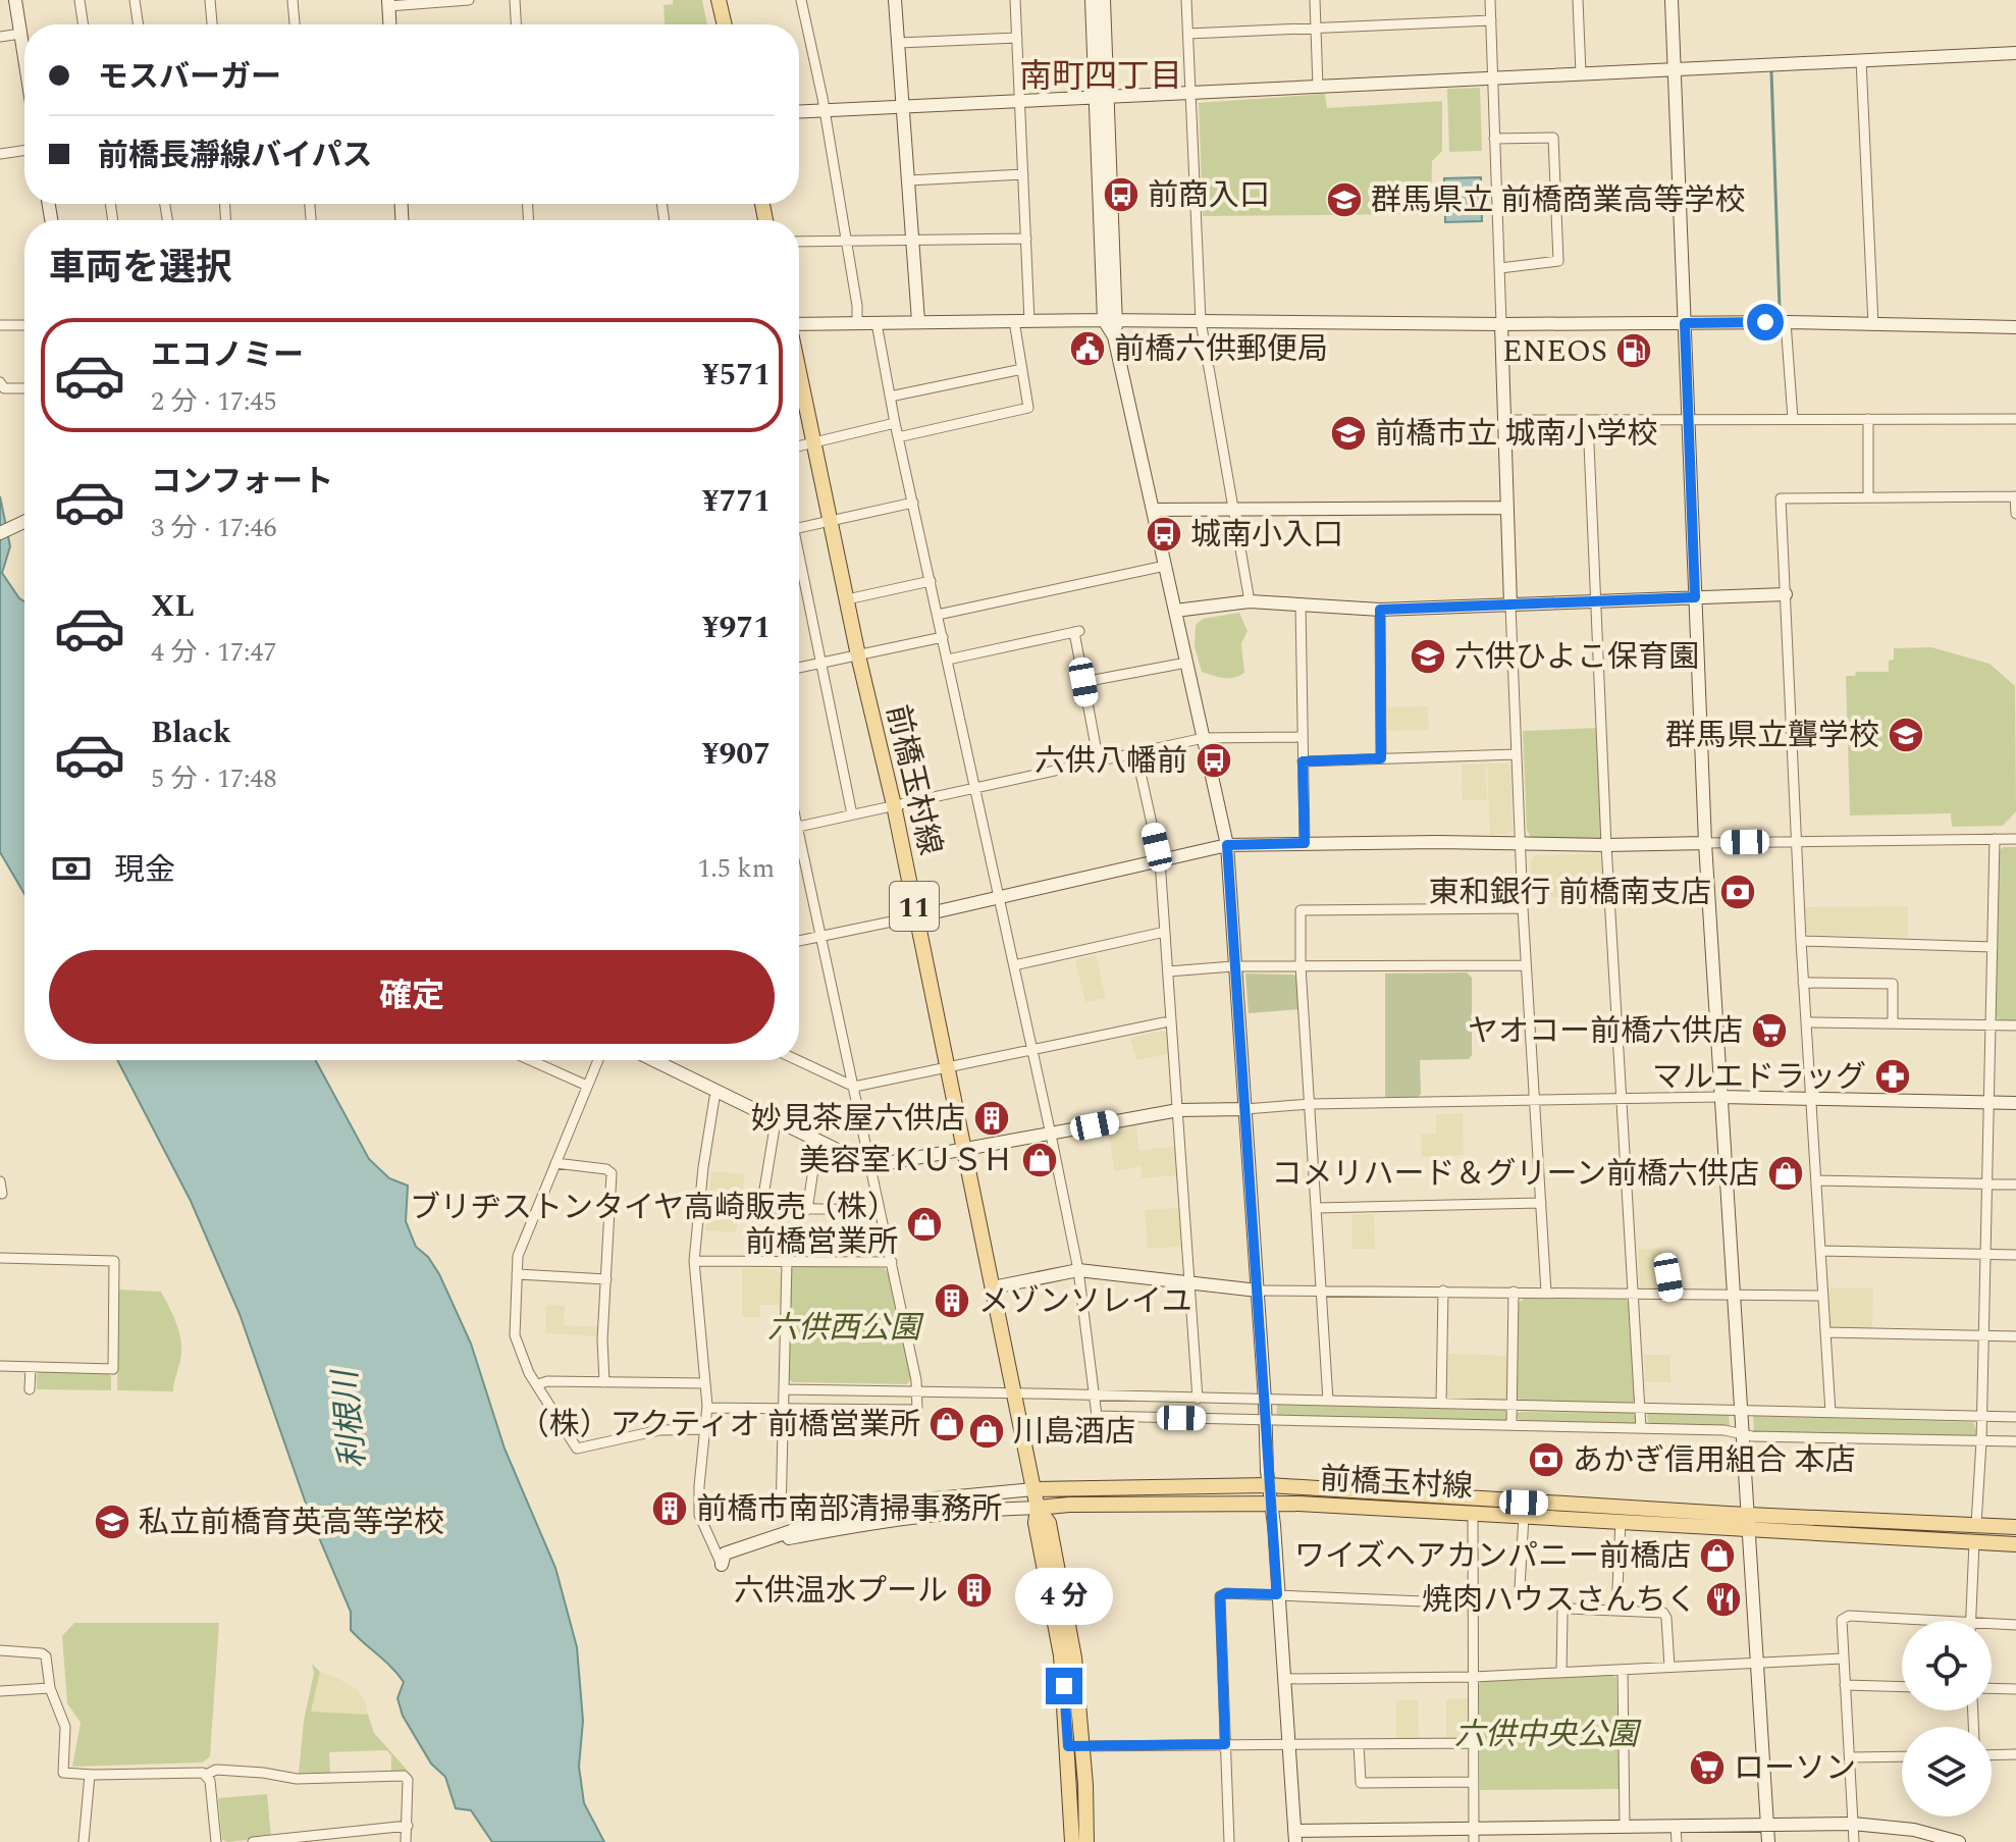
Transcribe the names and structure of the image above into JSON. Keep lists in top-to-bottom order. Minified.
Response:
{"streets":{"main road":["前橋玉村線","11"]},"districts":["南町四丁目"],"water":["利根川"],"parks":["六供西公園","六供中央公園"],"places":{"bus stop":["前商入口","城南小入口","六供八幡前"],"school or university":["群馬県立 前橋商業高等学校","前橋市立 城南小学校","六供ひよこ保育園","群馬県立聾学校","私立前橋育英高等学校"],"public building":["前橋六供郵便局"],"fuel station":["ENEOS"],"bank":["東和銀行 前橋南支店","あかぎ信用組合 本店"],"supermarket":["ヤオコー前橋六供店","ローソン"],"pharmacy":["マルエドラッグ"],"building":["妙見茶屋六供店","メゾンソレイユ","前橋市南部清掃事務所","六供温水プール"],"shop":["美容室ＫＵＳＨ","コメリハード＆グリーン前橋六供店","ブリヂストンタイヤ高崎販売（株） 前橋営業所","（株）アクティオ 前橋営業所","川島酒店","ワイズヘアカンパニー前橋店"],"restaurant":["焼肉ハウスさんちく"]},"page":{"banner":["モスバーガー","前橋長瀞線バイパス"],"heading":"車両を選択","list":[{"name":"エコノミー","note":"2 分 · 17:45","value":"¥571"},{"name":"コンフォート","note":"3 分 · 17:46","value":"¥771"},{"name":"XL","note":"4 分 · 17:47","value":"¥971"},{"name":"Black","note":"5 分 · 17:48","value":"¥907"}],"pay":["現金","1.5 km"],"buttons":"確定","bubble":"4 分"}}
